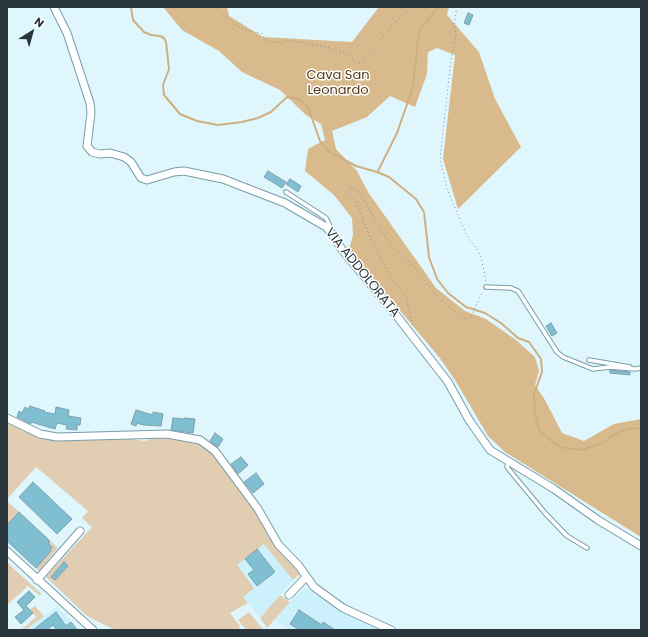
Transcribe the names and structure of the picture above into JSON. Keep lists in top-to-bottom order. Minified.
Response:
{"streets":{"street":["VIA ADDOLORATA"]},"parks":["Cava San Leonardo"],"north":"top right"}
